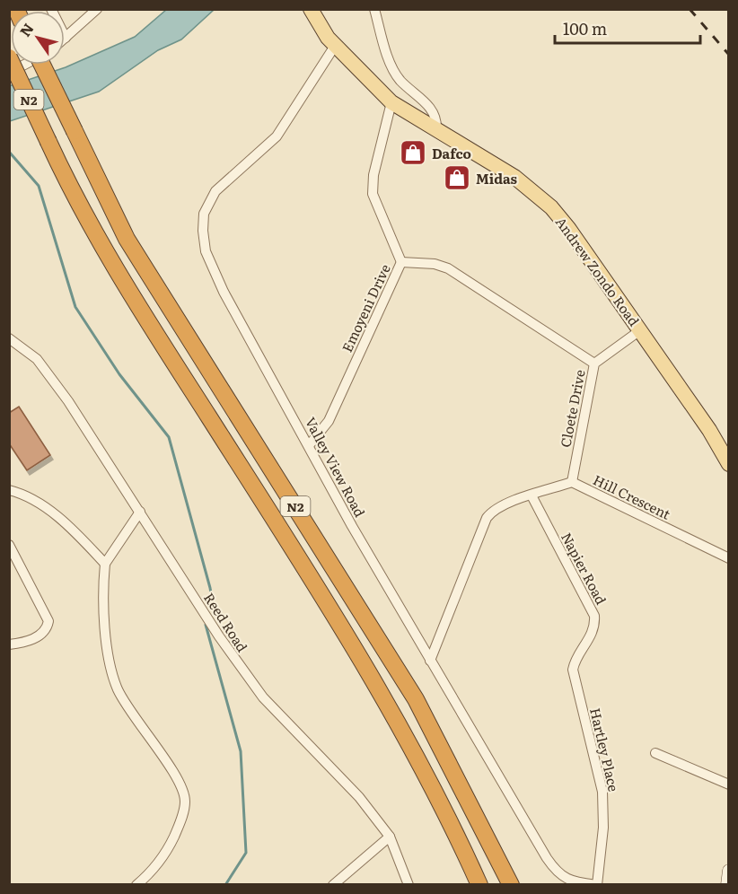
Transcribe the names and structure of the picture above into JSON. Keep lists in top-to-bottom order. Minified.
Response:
{"streets":{"highway":["N2"],"main road":["Andrew Zondo Road"],"street":["Emoyeni Drive","Cloete Drive","Valley View Road","Hill Crescent","Napier Road","Reed Road","Hartley Place"]},"crossings":[["Andrew Zondo Road","Cloete Drive"],["Andrew Zondo Road","Valley View Road"],["Emoyeni Drive","Cloete Drive"],["Emoyeni Drive","Valley View Road"],["Cloete Drive","Hill Crescent"],["Valley View Road","Hill Crescent"],["Valley View Road","Hartley Place"],["Hill Crescent","Napier Road"],["Napier Road","Hartley Place"]],"places":{"shop":["Dafco","Midas"]},"scale_bar":"100 m","north":"top left"}
